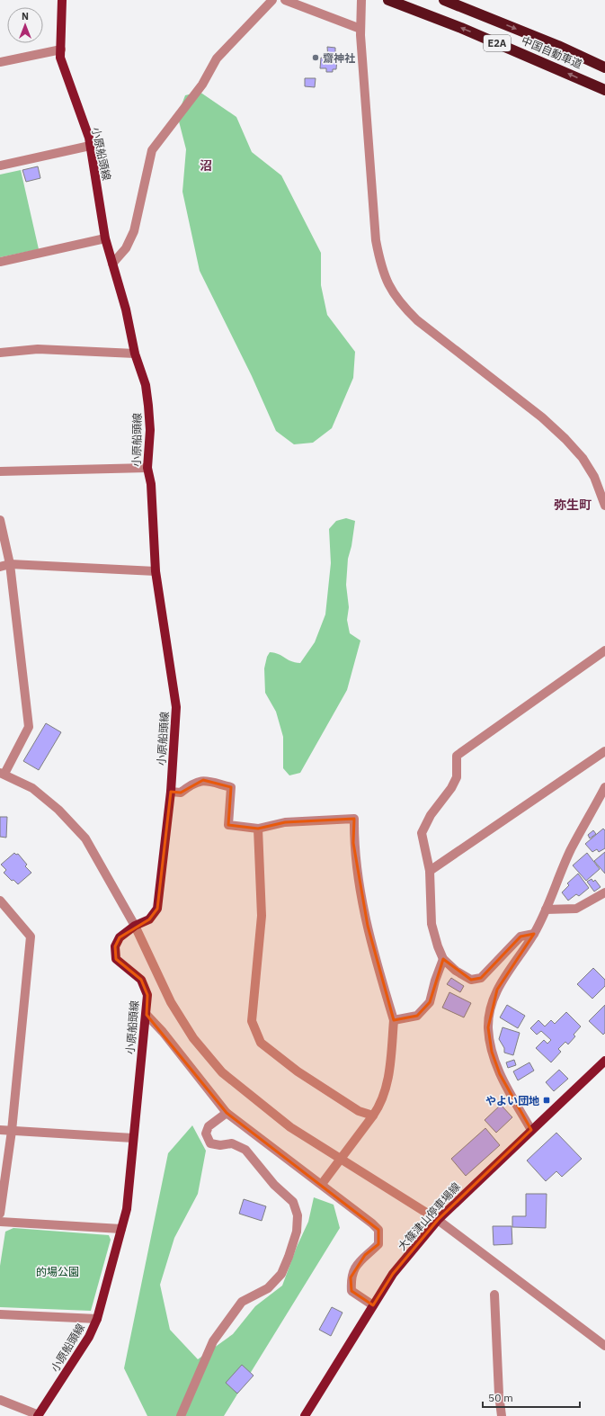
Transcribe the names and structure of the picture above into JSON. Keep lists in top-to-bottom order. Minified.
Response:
{"streets":{"highway":["E2A","中国自動車道"],"main road":["小原船頭線","大篠津山停車場線"]},"districts":["沼","弥生町"],"parks":["的場公園"],"places":{"other":["齋神社"],"transit":["やよい団地"]},"scale_bar":"50 m","north":"top"}
